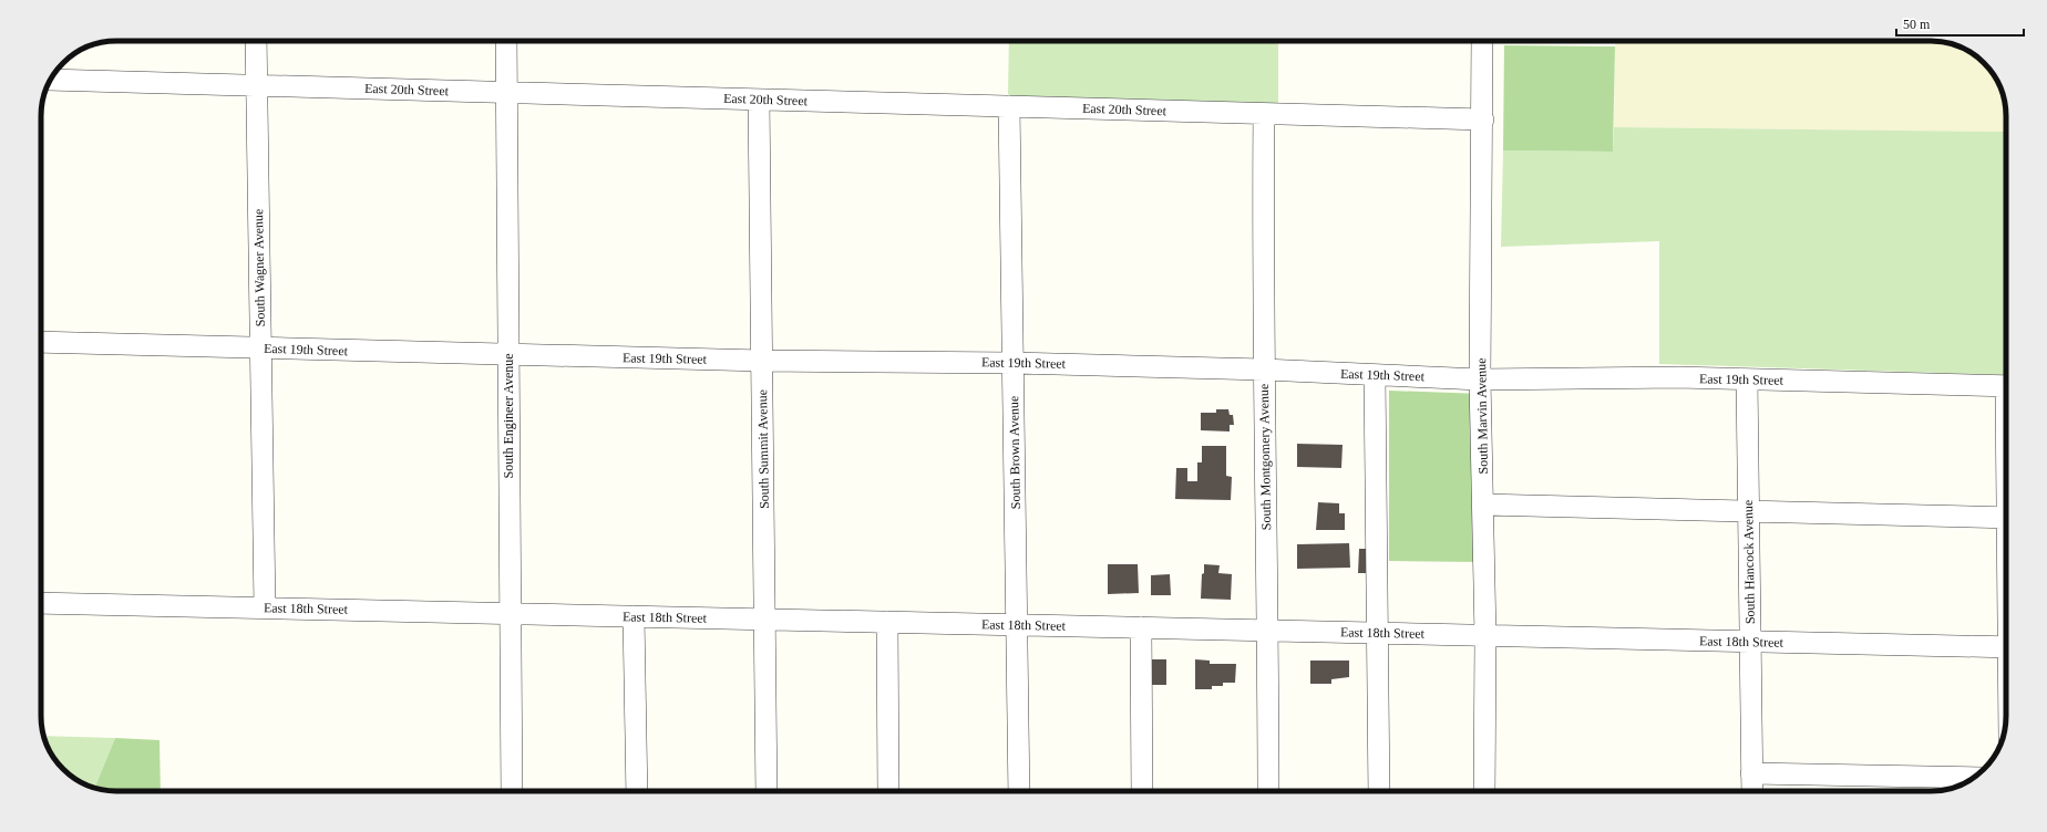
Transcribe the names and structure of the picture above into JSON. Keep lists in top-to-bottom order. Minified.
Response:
{"streets":{"street":["East 20th Street","South Wagner Avenue","East 19th Street","South Engineer Avenue","South Marvin Avenue","South Summit Avenue","South Brown Avenue","South Montgomery Avenue","South Hancock Avenue","East 18th Street"]},"crossings":[["East 20th Street","South Wagner Avenue"],["East 20th Street","South Engineer Avenue"],["East 20th Street","South Marvin Avenue"],["East 20th Street","South Summit Avenue"],["East 20th Street","South Brown Avenue"],["East 20th Street","South Montgomery Avenue"],["South Wagner Avenue","East 19th Street"],["South Wagner Avenue","East 18th Street"],["East 19th Street","South Engineer Avenue"],["East 19th Street","South Marvin Avenue"],["East 19th Street","South Summit Avenue"],["East 19th Street","South Brown Avenue"],["East 19th Street","South Montgomery Avenue"],["East 19th Street","South Hancock Avenue"],["South Engineer Avenue","East 18th Street"],["South Marvin Avenue","East 18th Street"],["South Summit Avenue","East 18th Street"],["South Brown Avenue","East 18th Street"],["South Montgomery Avenue","East 18th Street"],["South Hancock Avenue","East 18th Street"]],"scale_bar":"50 m"}
